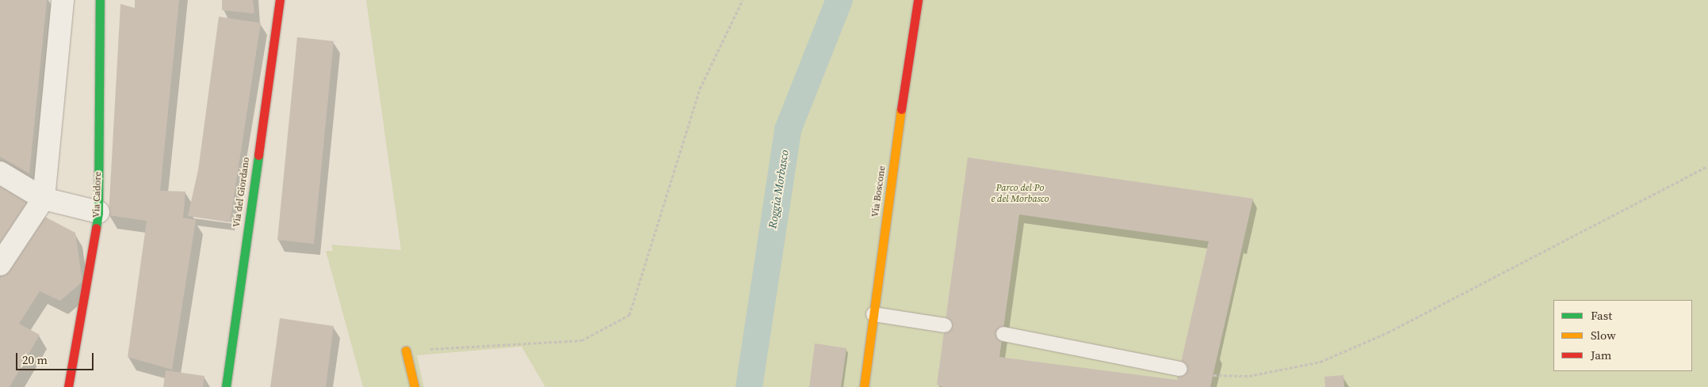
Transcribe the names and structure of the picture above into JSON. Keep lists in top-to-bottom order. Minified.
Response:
{"streets":{"street":["Via Boscone","Via del Giordano","Via Cadore"]},"water":["Roggia Morbasco"],"parks":["Parco del Po e del Morbasco"],"legend":["Fast","Slow","Jam"],"scale_bar":"20 m"}
